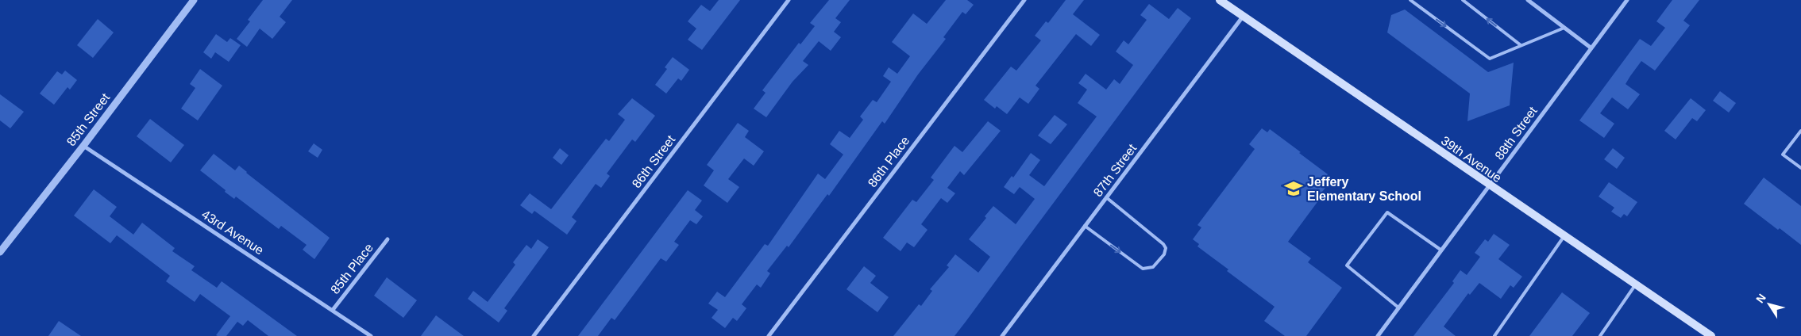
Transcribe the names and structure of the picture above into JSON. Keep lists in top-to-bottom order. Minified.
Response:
{"streets":{"main road":["39th Avenue"],"street":["85th Street","88th Street","86th Street","86th Place","87th Street","43rd Avenue","85th Place"]},"crossings":[["85th Street","43rd Avenue"],["88th Street","39th Avenue"],["39th Avenue","87th Street"],["43rd Avenue","85th Place"]],"places":{"school or university":["Jeffery Elementary School"]},"north":"top left"}
